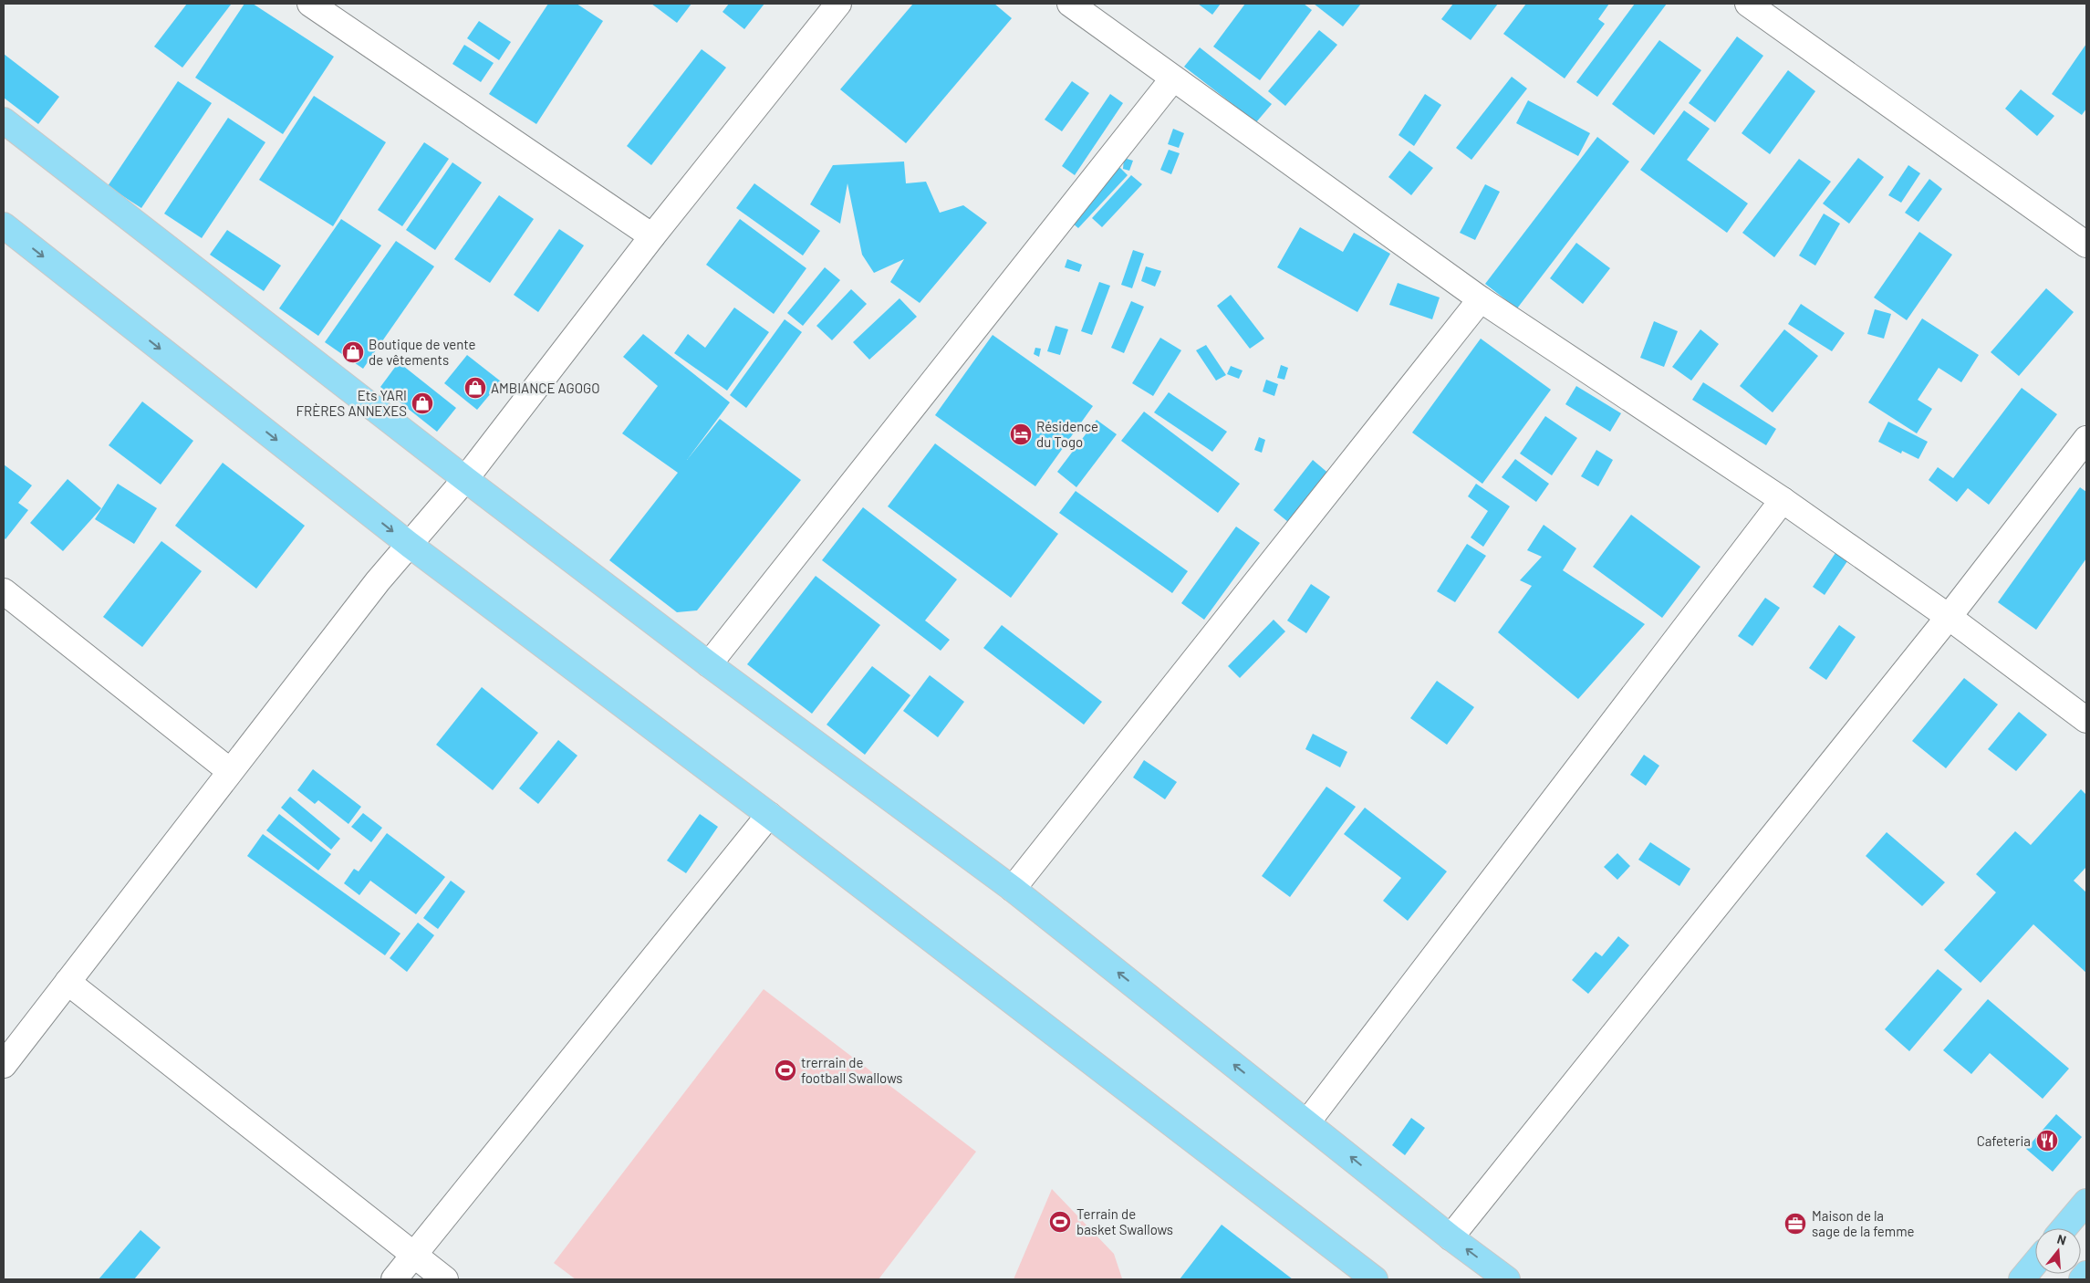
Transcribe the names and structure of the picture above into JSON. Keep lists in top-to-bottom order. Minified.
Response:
{"places":{"shop":["Boutique de vente de vêtements","AMBIANCE AGOGO","Ets YARI FRÈRES ANNEXES"],"hotel":["Résidence du Togo"],"sports":["trerrain de football Swallows","Terrain de basket Swallows"],"restaurant":["Cafeteria"],"office":["Maison de la sage de la femme"]},"north":"top"}
